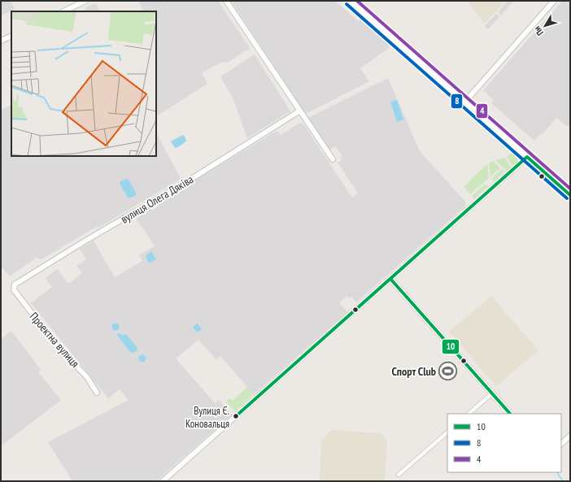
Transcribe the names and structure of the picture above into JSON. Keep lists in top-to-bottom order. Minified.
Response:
{"streets":{"street":["вулиця Олега Дяківа","Проектна вулиця"]},"crossings":[["вулиця Олега Дяківа","Проектна вулиця"]],"places":{"sports":["Спорт Club"],"other":["Вулиця Є. Коновальця"]},"lines":["transit line 4","transit line 8","transit line 10"],"legend":["10","8","4"],"north":"bottom left"}
